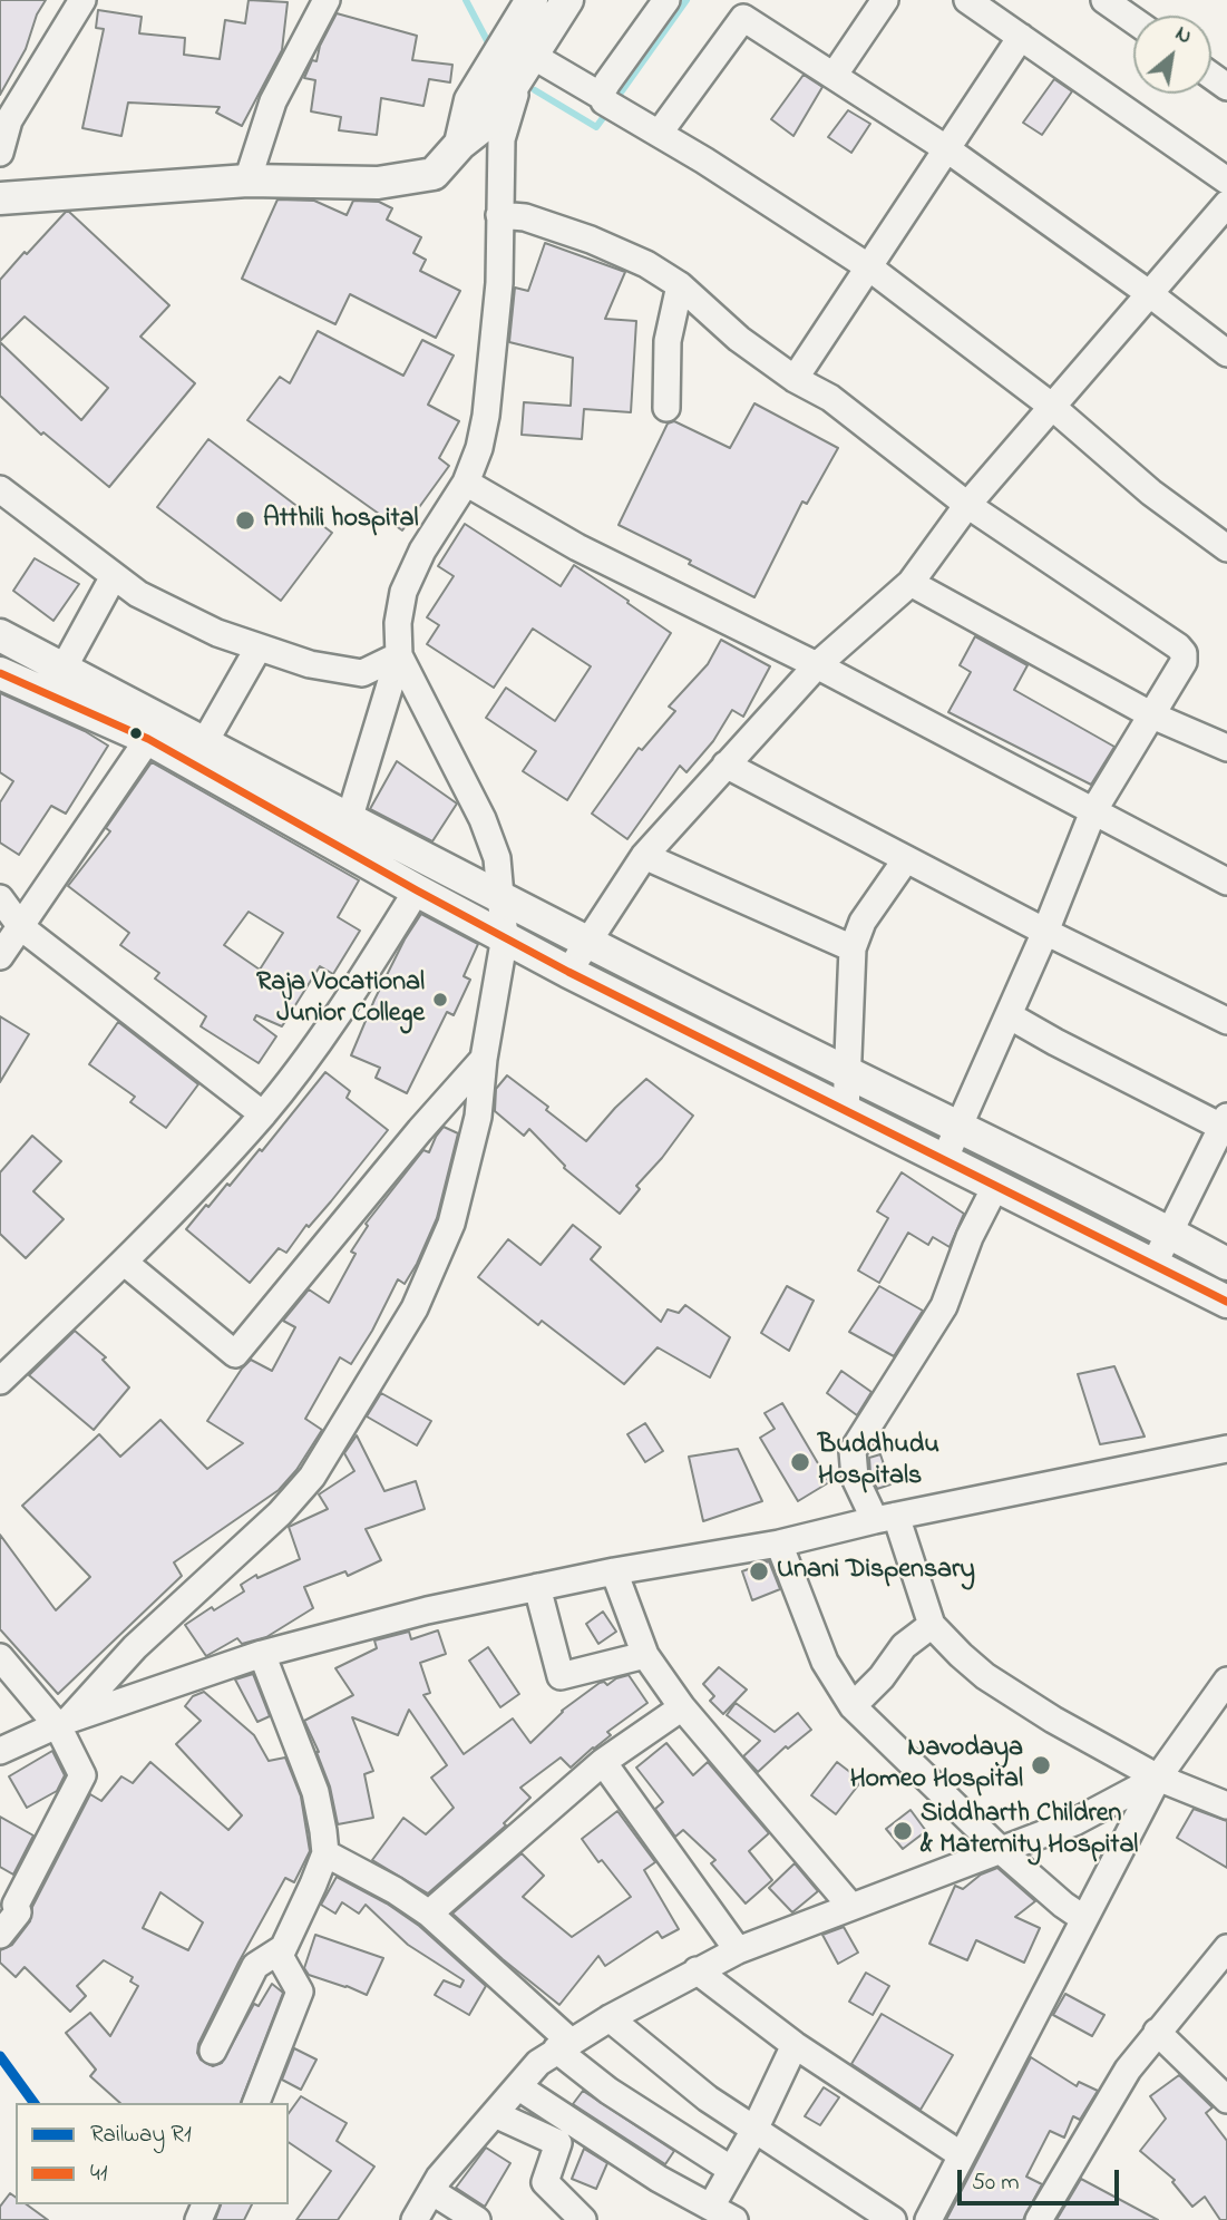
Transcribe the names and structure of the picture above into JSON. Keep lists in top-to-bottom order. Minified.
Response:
{"places":["Atthili hospital","Raja Vocational Junior College","Buddhudu Hospitals","Unani Dispensary","Navodaya Homeo Hospital","Siddharth Children & Maternity Hospital"],"lines":["transit line 41","rail line R1"],"legend":["Railway R1","41"],"scale_bar":"50 m","north":"top right"}
